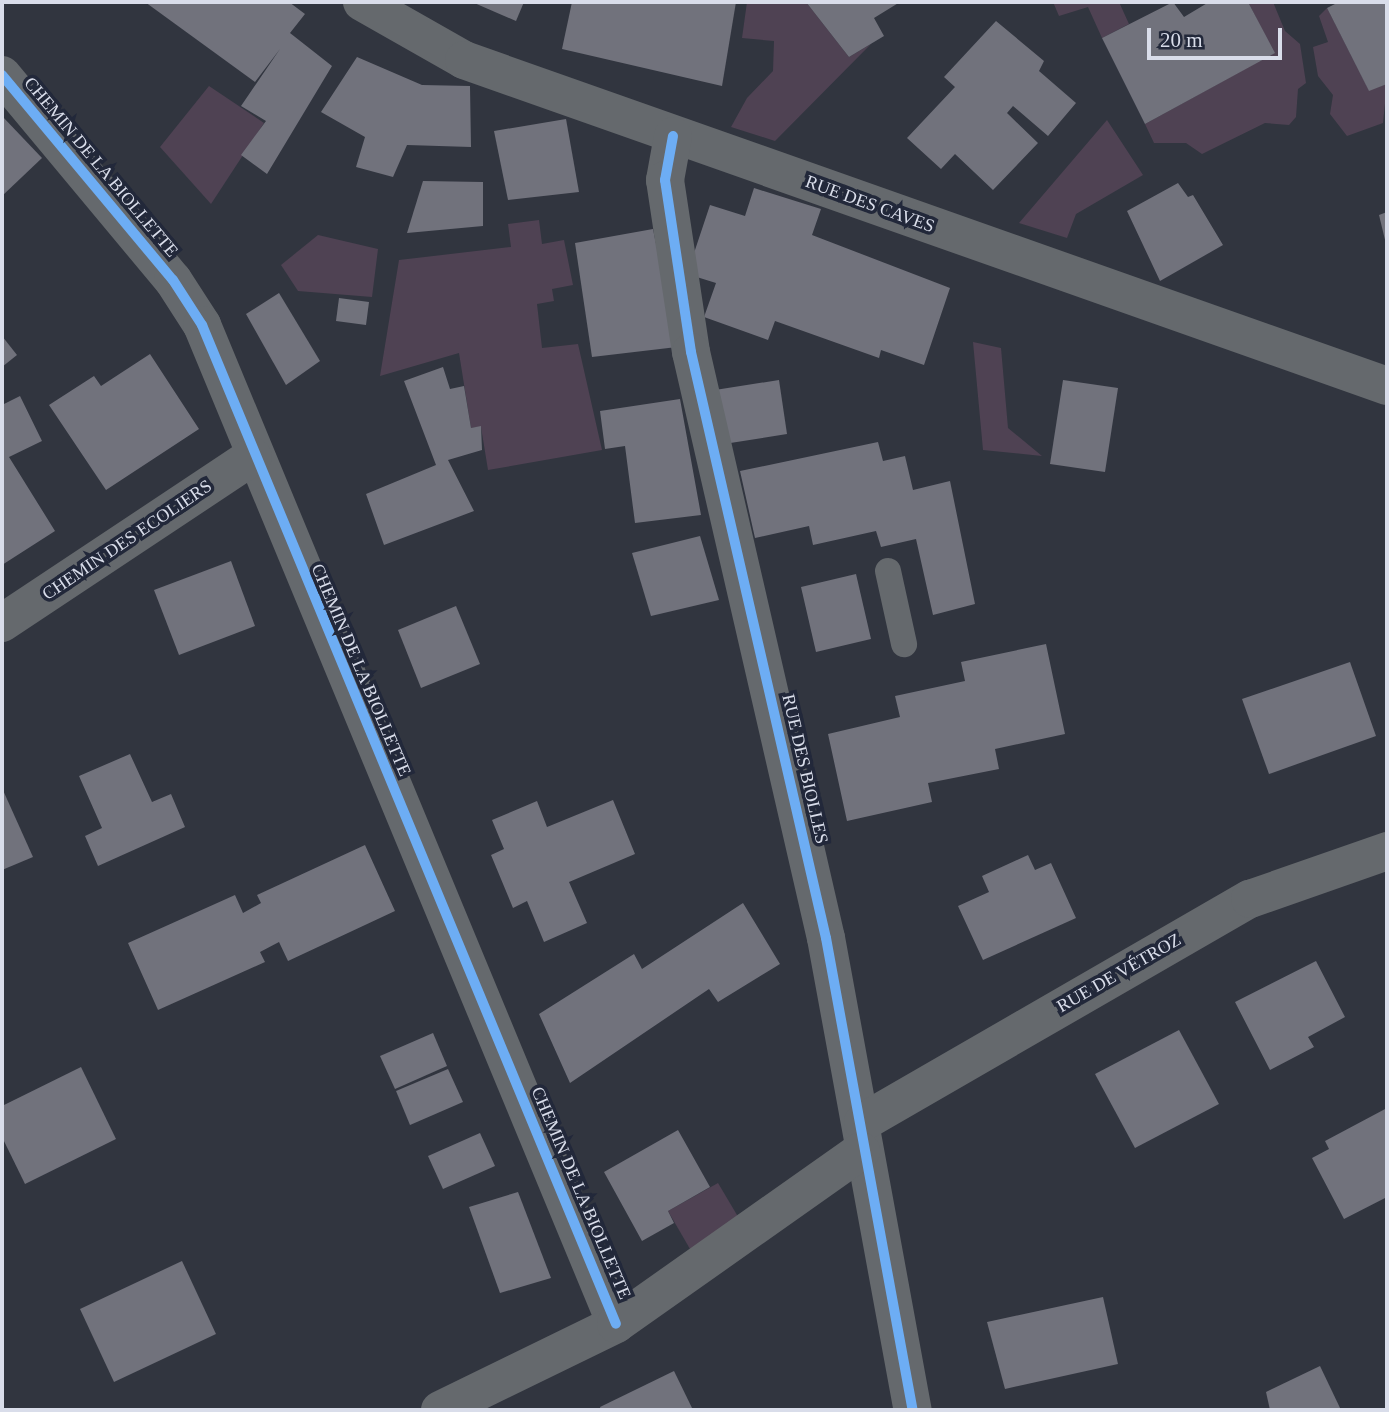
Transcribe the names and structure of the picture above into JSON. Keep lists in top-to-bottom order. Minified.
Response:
{"streets":{"street":["CHEMIN DE LA BIOLLETTE","RUE DES CAVES","CHEMIN DES ECOLIERS","RUE DES BIOLLES","RUE DE VÉTROZ"]},"crossings":[["CHEMIN DE LA BIOLLETTE","CHEMIN DES ECOLIERS"],["CHEMIN DE LA BIOLLETTE","RUE DE VÉTROZ"],["RUE DES CAVES","RUE DES BIOLLES"],["RUE DES BIOLLES","RUE DE VÉTROZ"]],"scale_bar":"20 m"}
